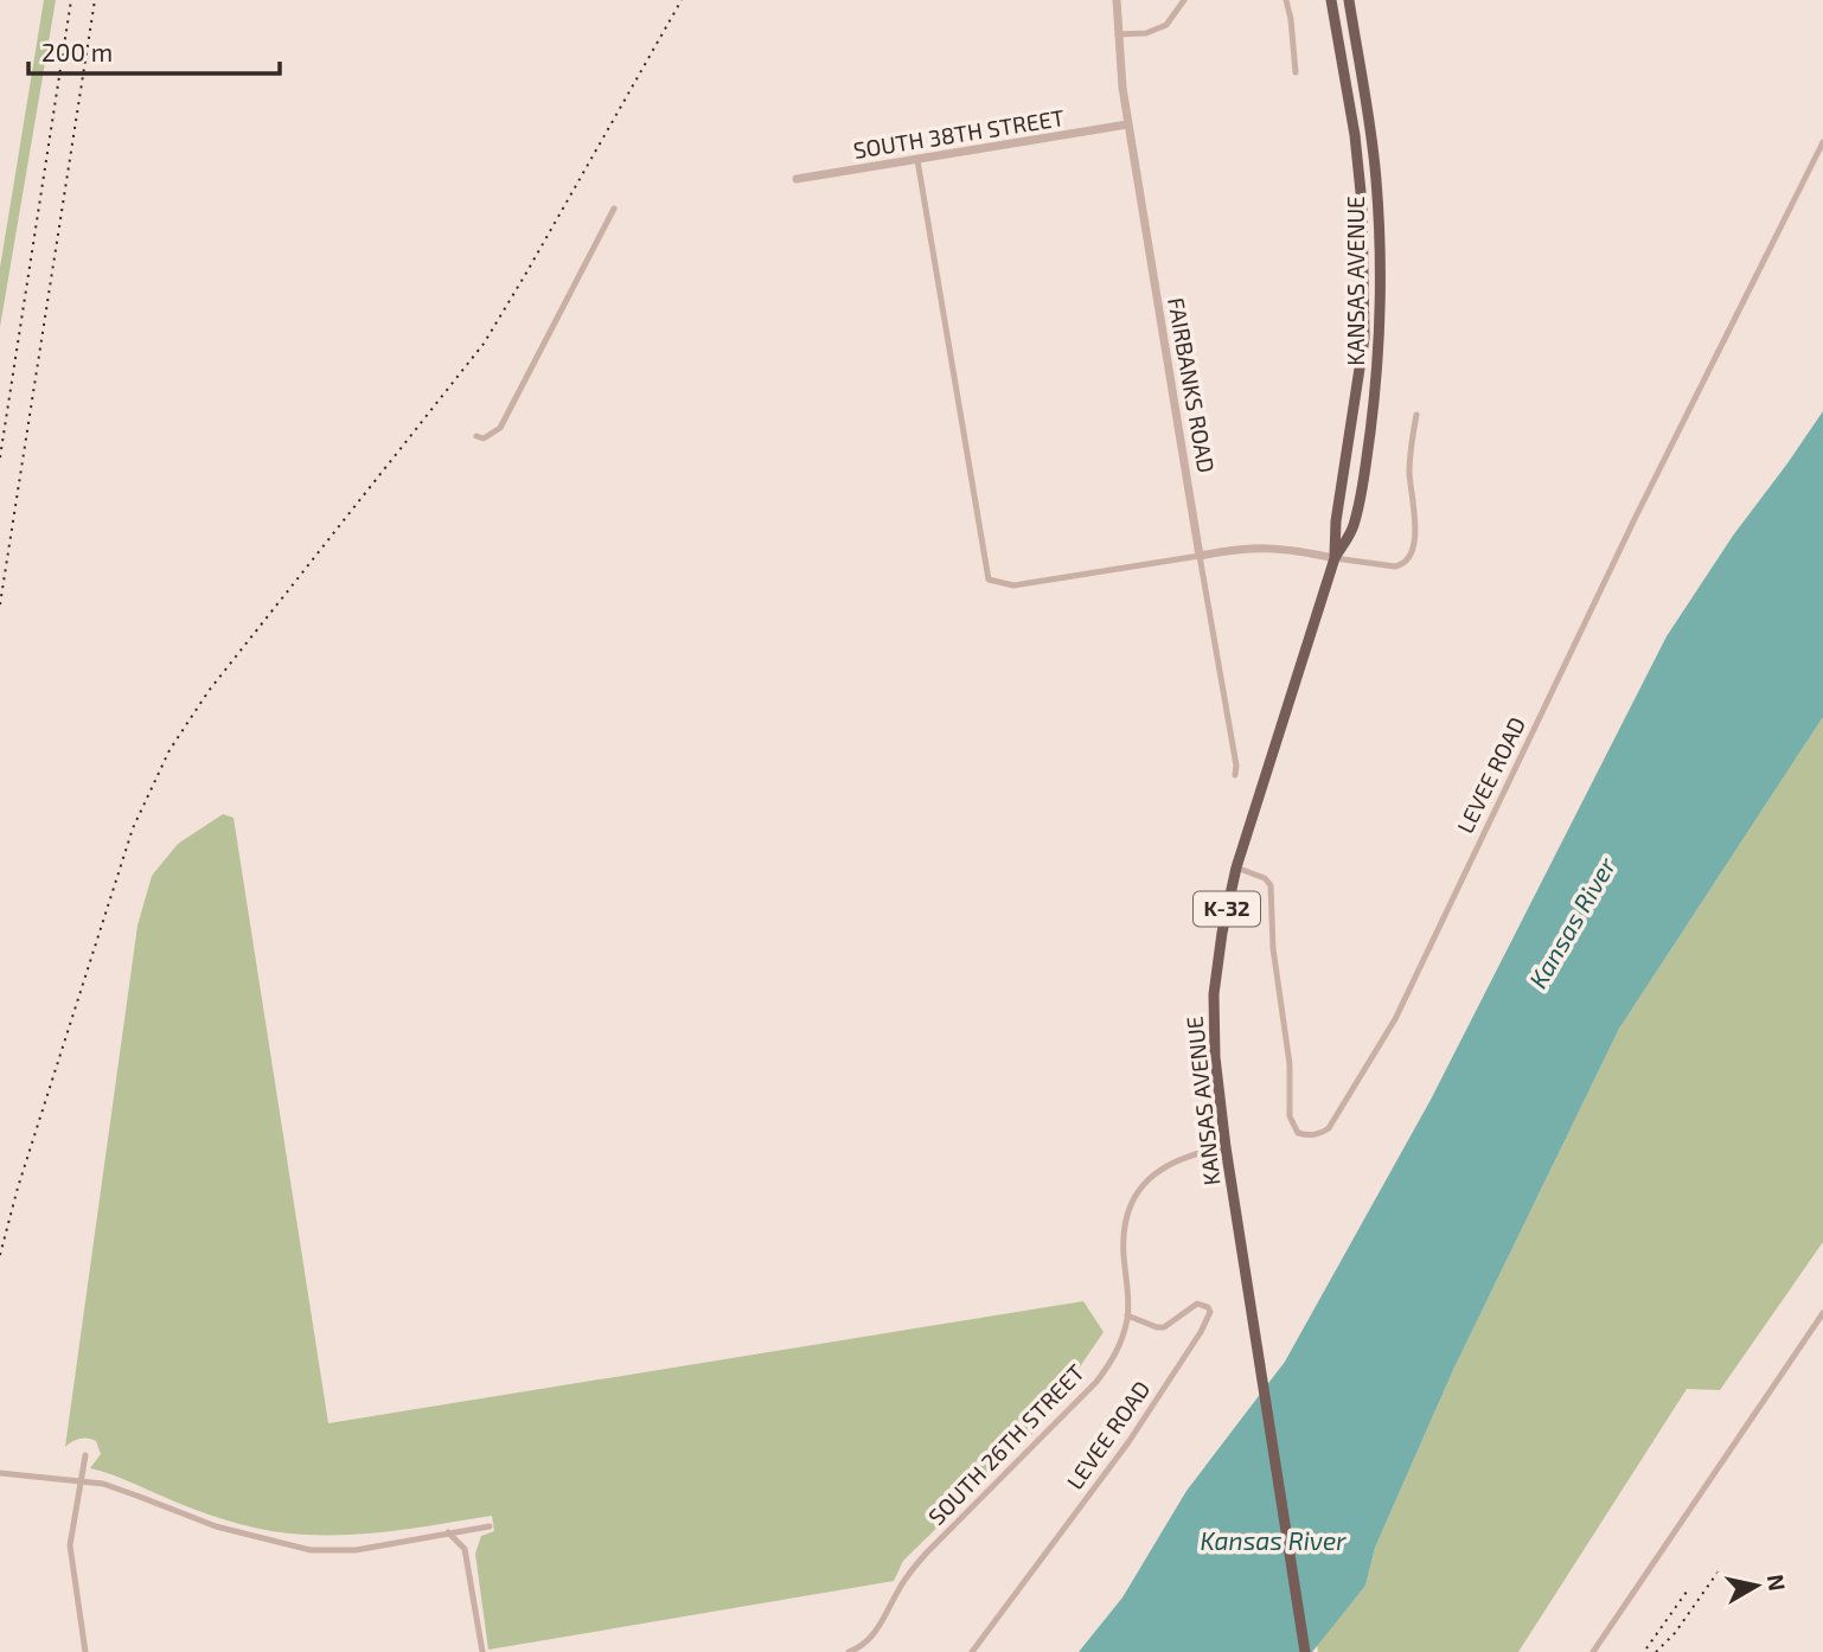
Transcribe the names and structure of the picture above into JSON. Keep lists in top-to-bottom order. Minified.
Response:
{"streets":{"main road":["KANSAS AVENUE","K-32"],"street":["SOUTH 38TH STREET","FAIRBANKS ROAD","LEVEE ROAD","SOUTH 26TH STREET"]},"crossings":[["SOUTH 38TH STREET","FAIRBANKS ROAD"],["KANSAS AVENUE","LEVEE ROAD"],["KANSAS AVENUE","SOUTH 26TH STREET"],["LEVEE ROAD","SOUTH 26TH STREET"]],"water":["Kansas River"],"scale_bar":"200 m","north":"right"}
